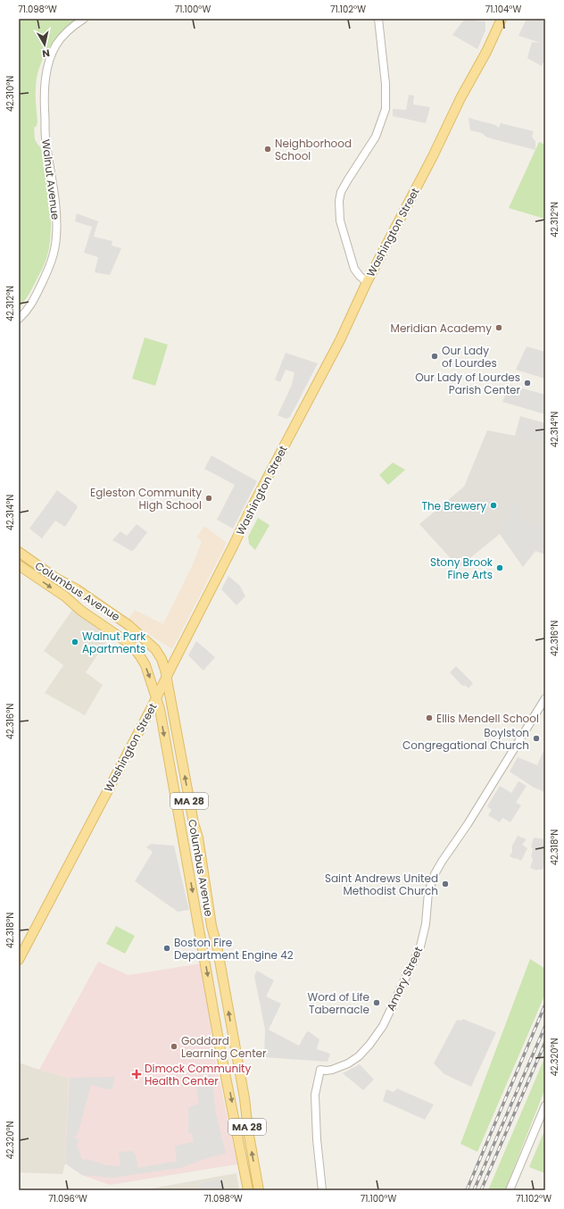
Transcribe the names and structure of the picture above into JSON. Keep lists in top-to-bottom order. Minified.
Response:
{"streets":{"main road":["Washington Street","Columbus Avenue","MA 28"],"street":["Walnut Avenue","Amory Street"]},"crossings":[["Washington Street","Columbus Avenue"]],"places":{"other":["Neighborhood School","Meridian Academy","Our Lady of Lourdes","Our Lady of Lourdes Parish Center","Egleston Community High School","The Brewery","Stony Brook Fine Arts","Walnut Park Apartments","Ellis Mendell School","Boylston Congregational Church","Saint Andrews United Methodist Church","Boston Fire Department Engine 42","Word of Life Tabernacle","Goddard Learning Center"],"health":["Dimock Community Health Center"]},"north":"bottom","coordinates":["71.098°W","71.100°W","71.102°W","71.104°W","42.310°N","42.312°N","42.314°N","42.316°N","42.318°N","42.320°N","71.096°W"]}
